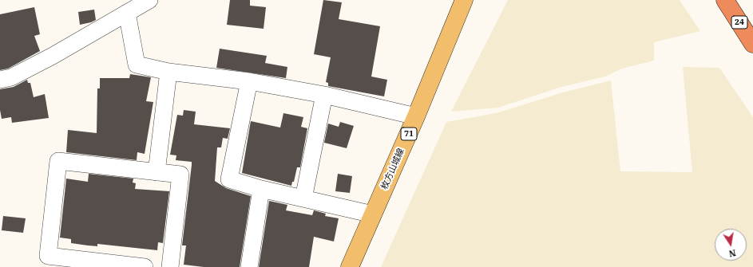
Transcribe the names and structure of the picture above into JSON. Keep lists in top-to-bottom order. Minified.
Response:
{"streets":{"highway":["24"],"main road":["71","枚方山城線"]},"north":"bottom"}
